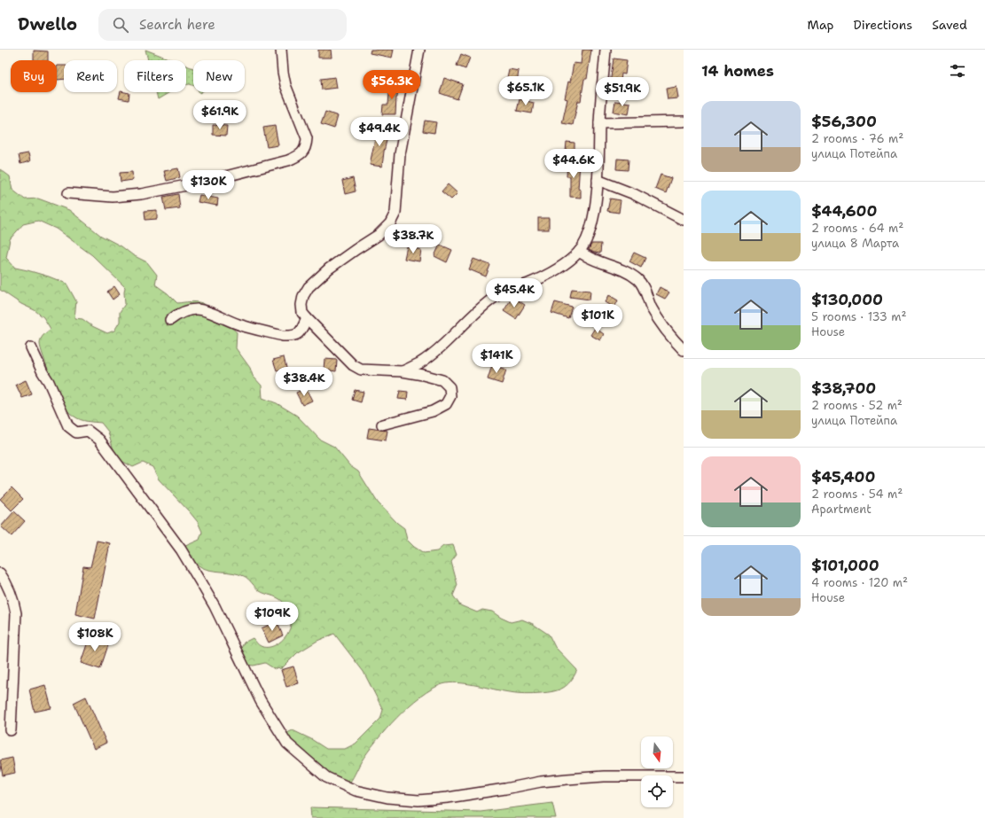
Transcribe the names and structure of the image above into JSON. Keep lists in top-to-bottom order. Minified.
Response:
{"north":"bottom","page":{"header":"Dwello","search":"Search here","nav":["Map","Directions","Saved"],"heading":"14 homes","chip":["Buy","Rent","Filters","New"],"price":["$56.3K","$65.1K","$51.9K","$61.9K","$49.4K","$44.6K","$130K","$38.7K","$45.4K","$101K","$141K","$38.4K","$109K","$108K"],"list":[{"name":"$56,300","note":"2 rooms · 76 m² · улица Потейпа"},{"name":"$44,600","note":"2 rooms · 64 m² · улица 8 Марта"},{"name":"$130,000","note":"5 rooms · 133 m² · House"},{"name":"$38,700","note":"2 rooms · 52 m² · улица Потейпа"},{"name":"$45,400","note":"2 rooms · 54 m² · Apartment"},{"name":"$101,000","note":"4 rooms · 120 m² · House"}]}}
